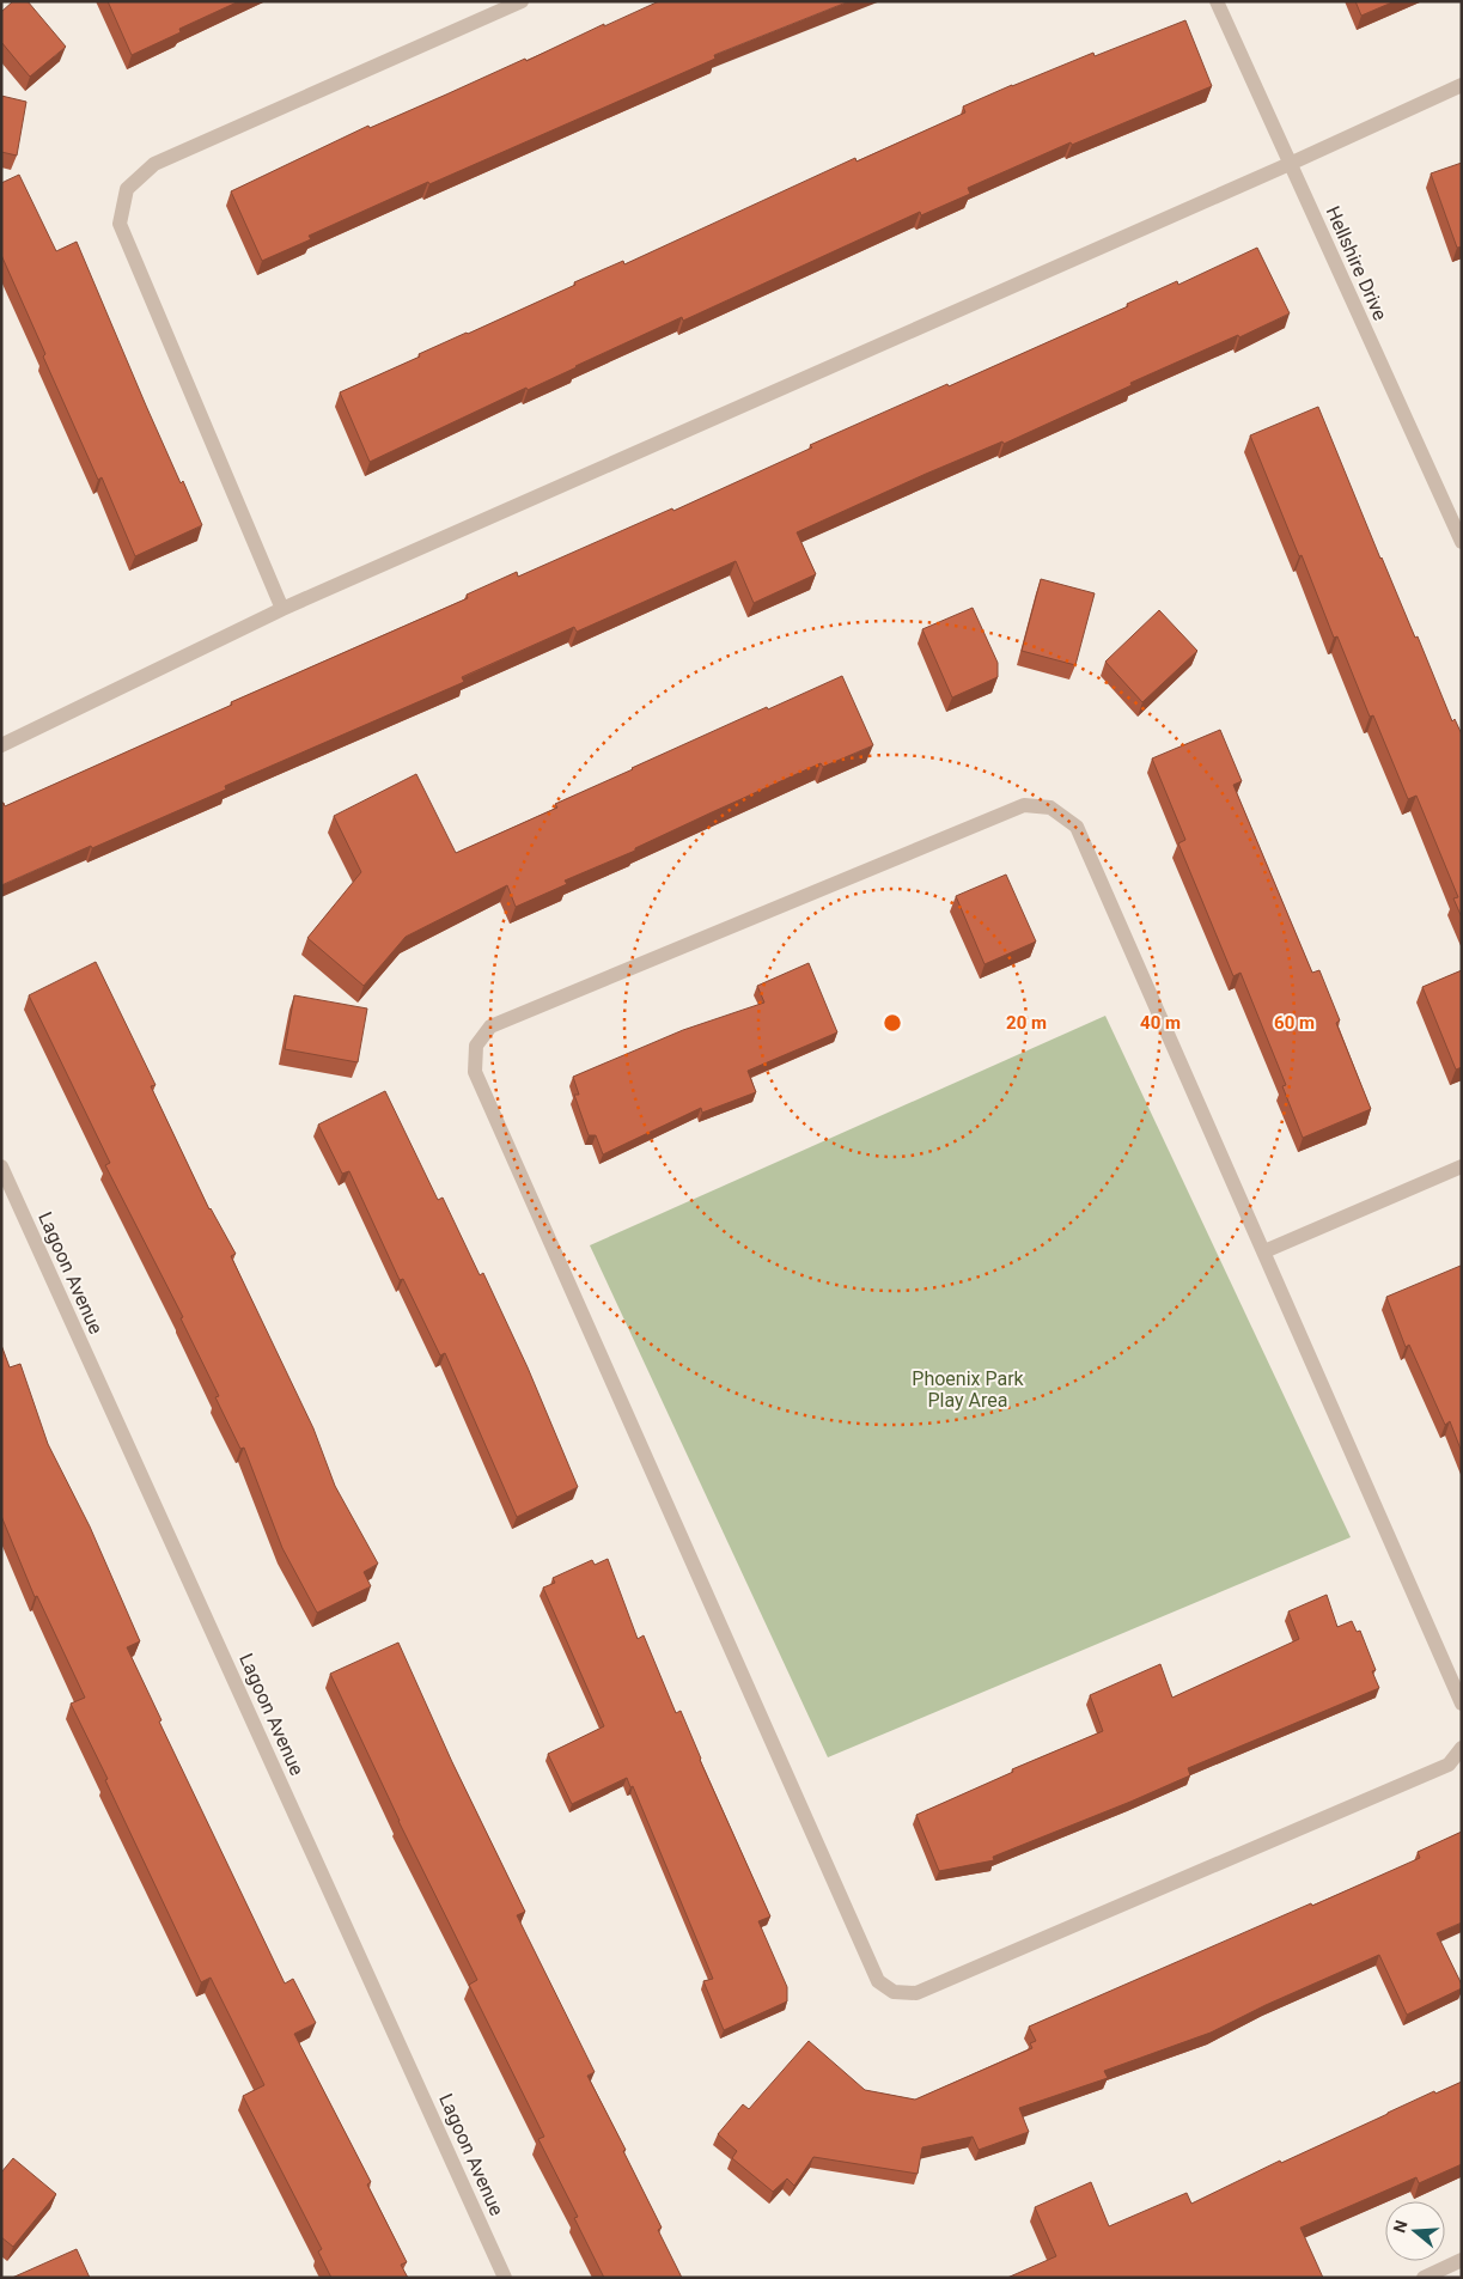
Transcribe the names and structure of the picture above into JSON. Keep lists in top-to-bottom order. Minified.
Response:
{"streets":{"street":["Hellshire Drive","Lagoon Avenue"]},"parks":["Phoenix Park Play Area"],"north":"left","rings":["20 m","40 m","60 m"]}
